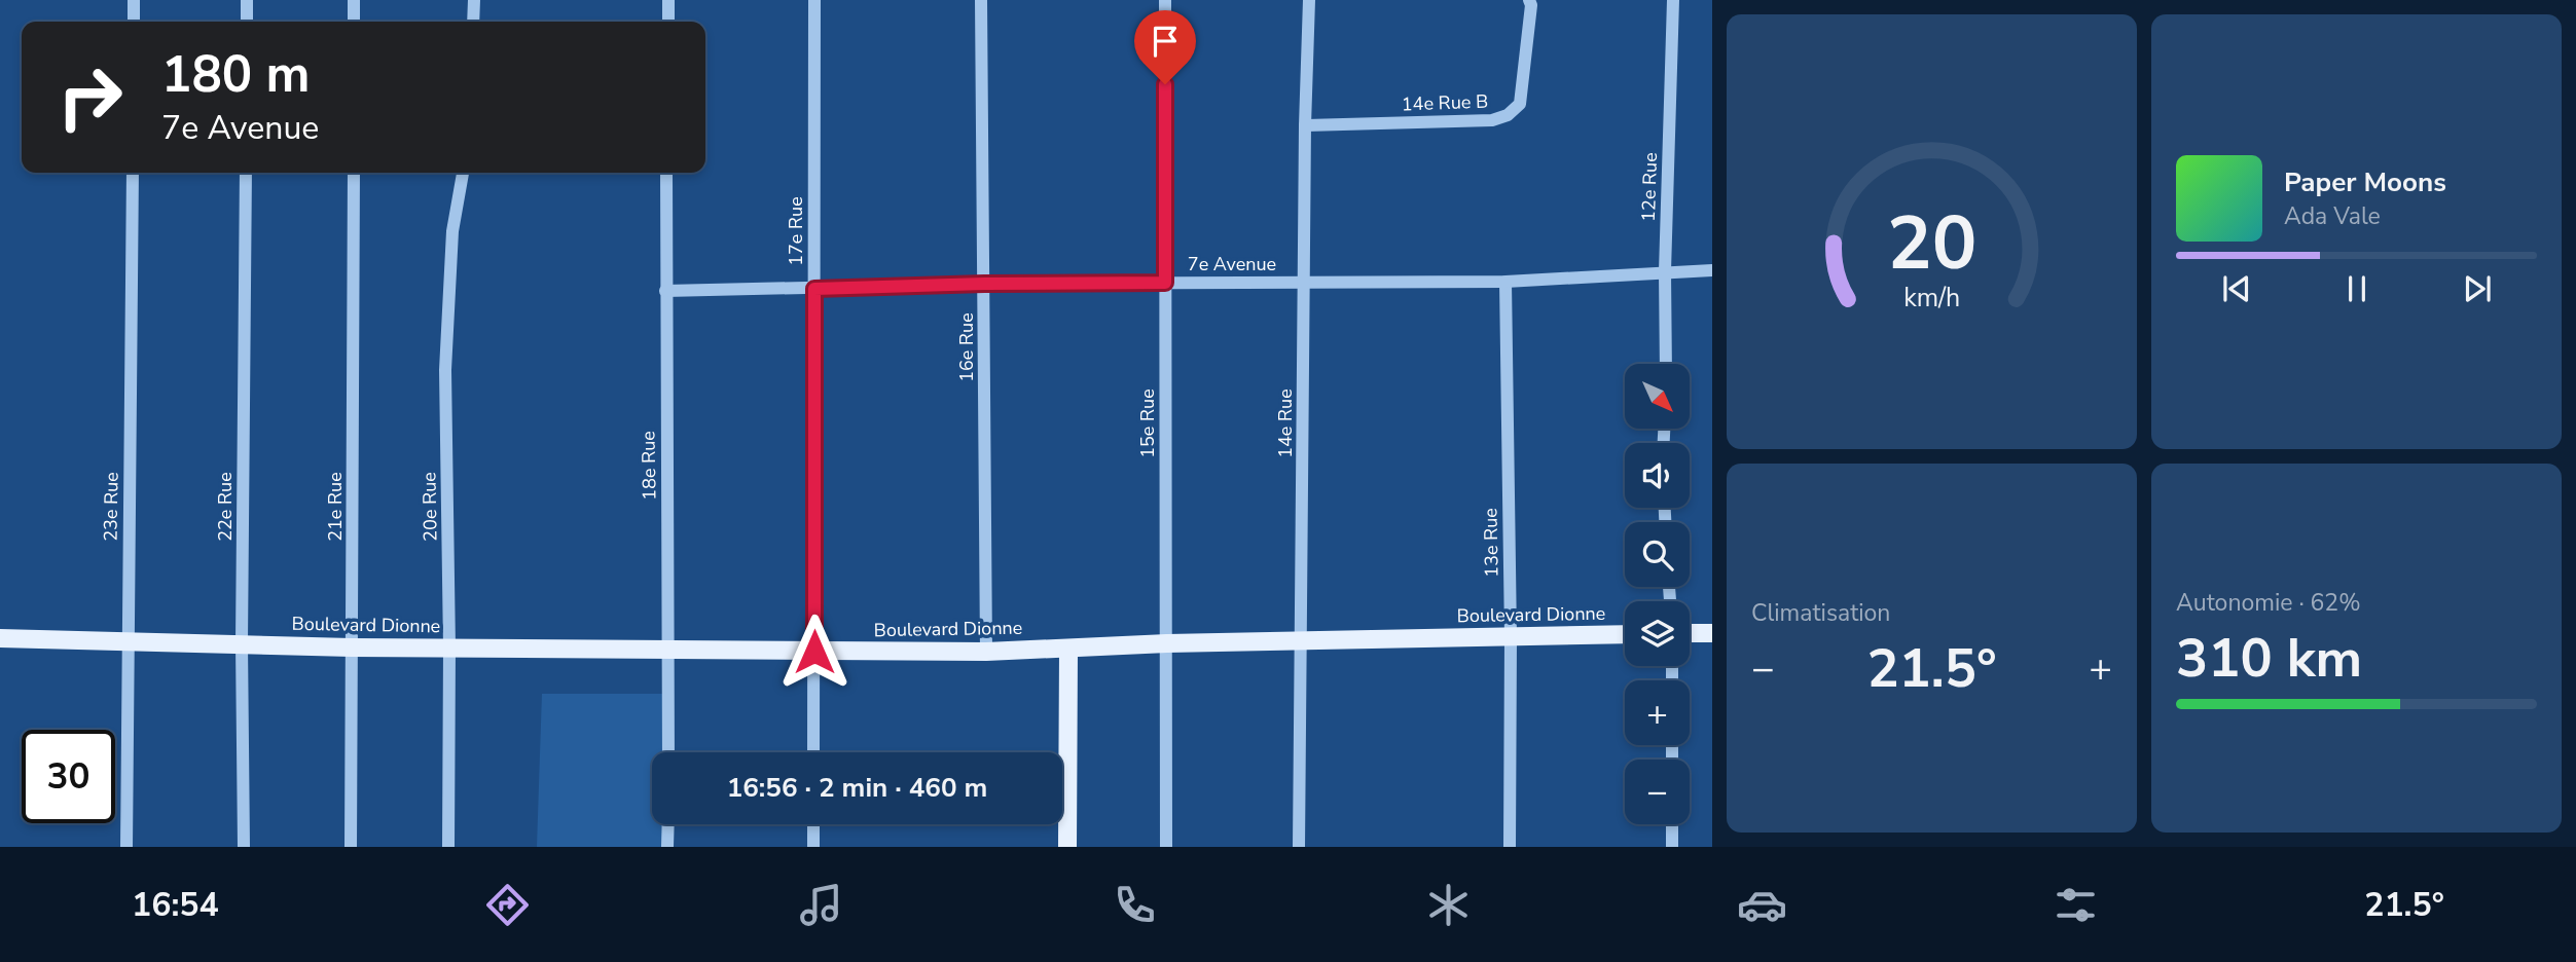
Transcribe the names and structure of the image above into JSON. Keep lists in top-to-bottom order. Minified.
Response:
{"streets":{"main road":["Boulevard Dionne"],"street":["14e Rue B","12e Rue","17e Rue","7e Avenue","16e Rue","15e Rue","14e Rue","18e Rue","23e Rue","22e Rue","21e Rue","20e Rue","13e Rue"]},"crossings":[["14e Rue B","14e Rue"],["12e Rue","7e Avenue"],["17e Rue","7e Avenue"],["17e Rue","Boulevard Dionne"],["7e Avenue","16e Rue"],["7e Avenue","15e Rue"],["7e Avenue","14e Rue"],["7e Avenue","18e Rue"],["7e Avenue","13e Rue"],["16e Rue","Boulevard Dionne"],["15e Rue","Boulevard Dionne"],["14e Rue","Boulevard Dionne"],["18e Rue","Boulevard Dionne"],["23e Rue","Boulevard Dionne"],["22e Rue","Boulevard Dionne"],["21e Rue","Boulevard Dionne"],["20e Rue","Boulevard Dionne"],["13e Rue","Boulevard Dionne"]],"north":"bottom right","page":{"turn":["180 m","7e Avenue"],"song":["Paper Moons","Ada Vale"],"map_buttons":["+","−"],"tile":["Climatisation",["Autonomie · 62%","310 km"]],"heat":["−","21.5°","+"],"limit":"30","trip":"16:56 · 2 min · 460 m","tabs":["16:54","21.5°"],"gauge":["20","km/h"]}}
